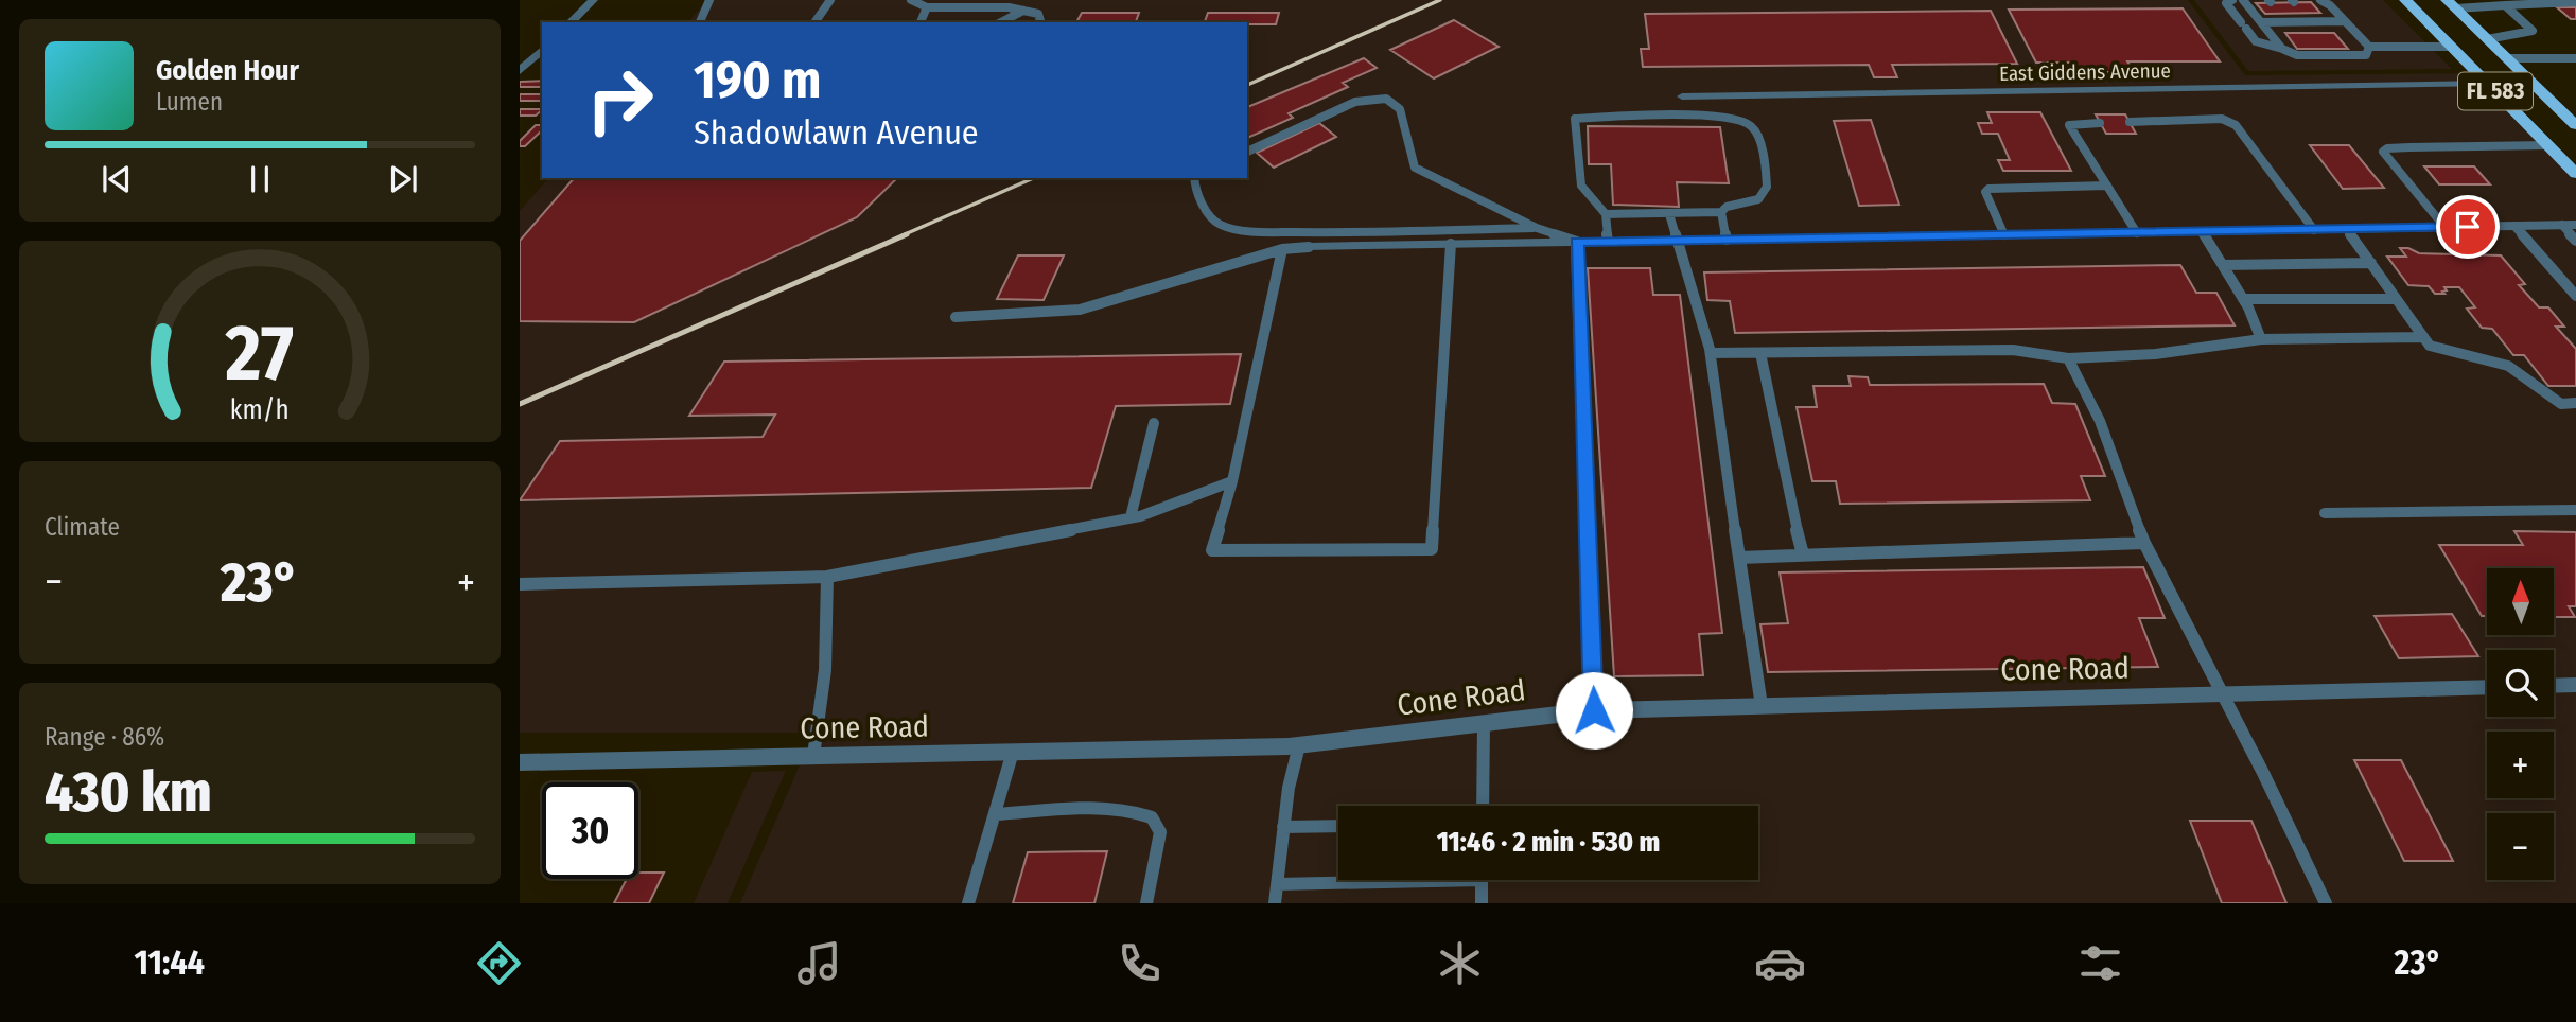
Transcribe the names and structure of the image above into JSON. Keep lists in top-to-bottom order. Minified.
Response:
{"streets":{"main road":["FL 583"],"street":["East Giddens Avenue","Cone Road"]},"crossings":[["East Giddens Avenue","FL 583"]],"north":"top","page":{"turn":["190 m","Shadowlawn Avenue"],"song":["Golden Hour","Lumen"],"tile":["Climate",["Range · 86%","430 km"]],"heat":["−","23°","+"],"map_buttons":["+","−"],"limit":"30","trip":"11:46 · 2 min · 530 m","tabs":["11:44","23°"],"gauge":["27","km/h"]}}
